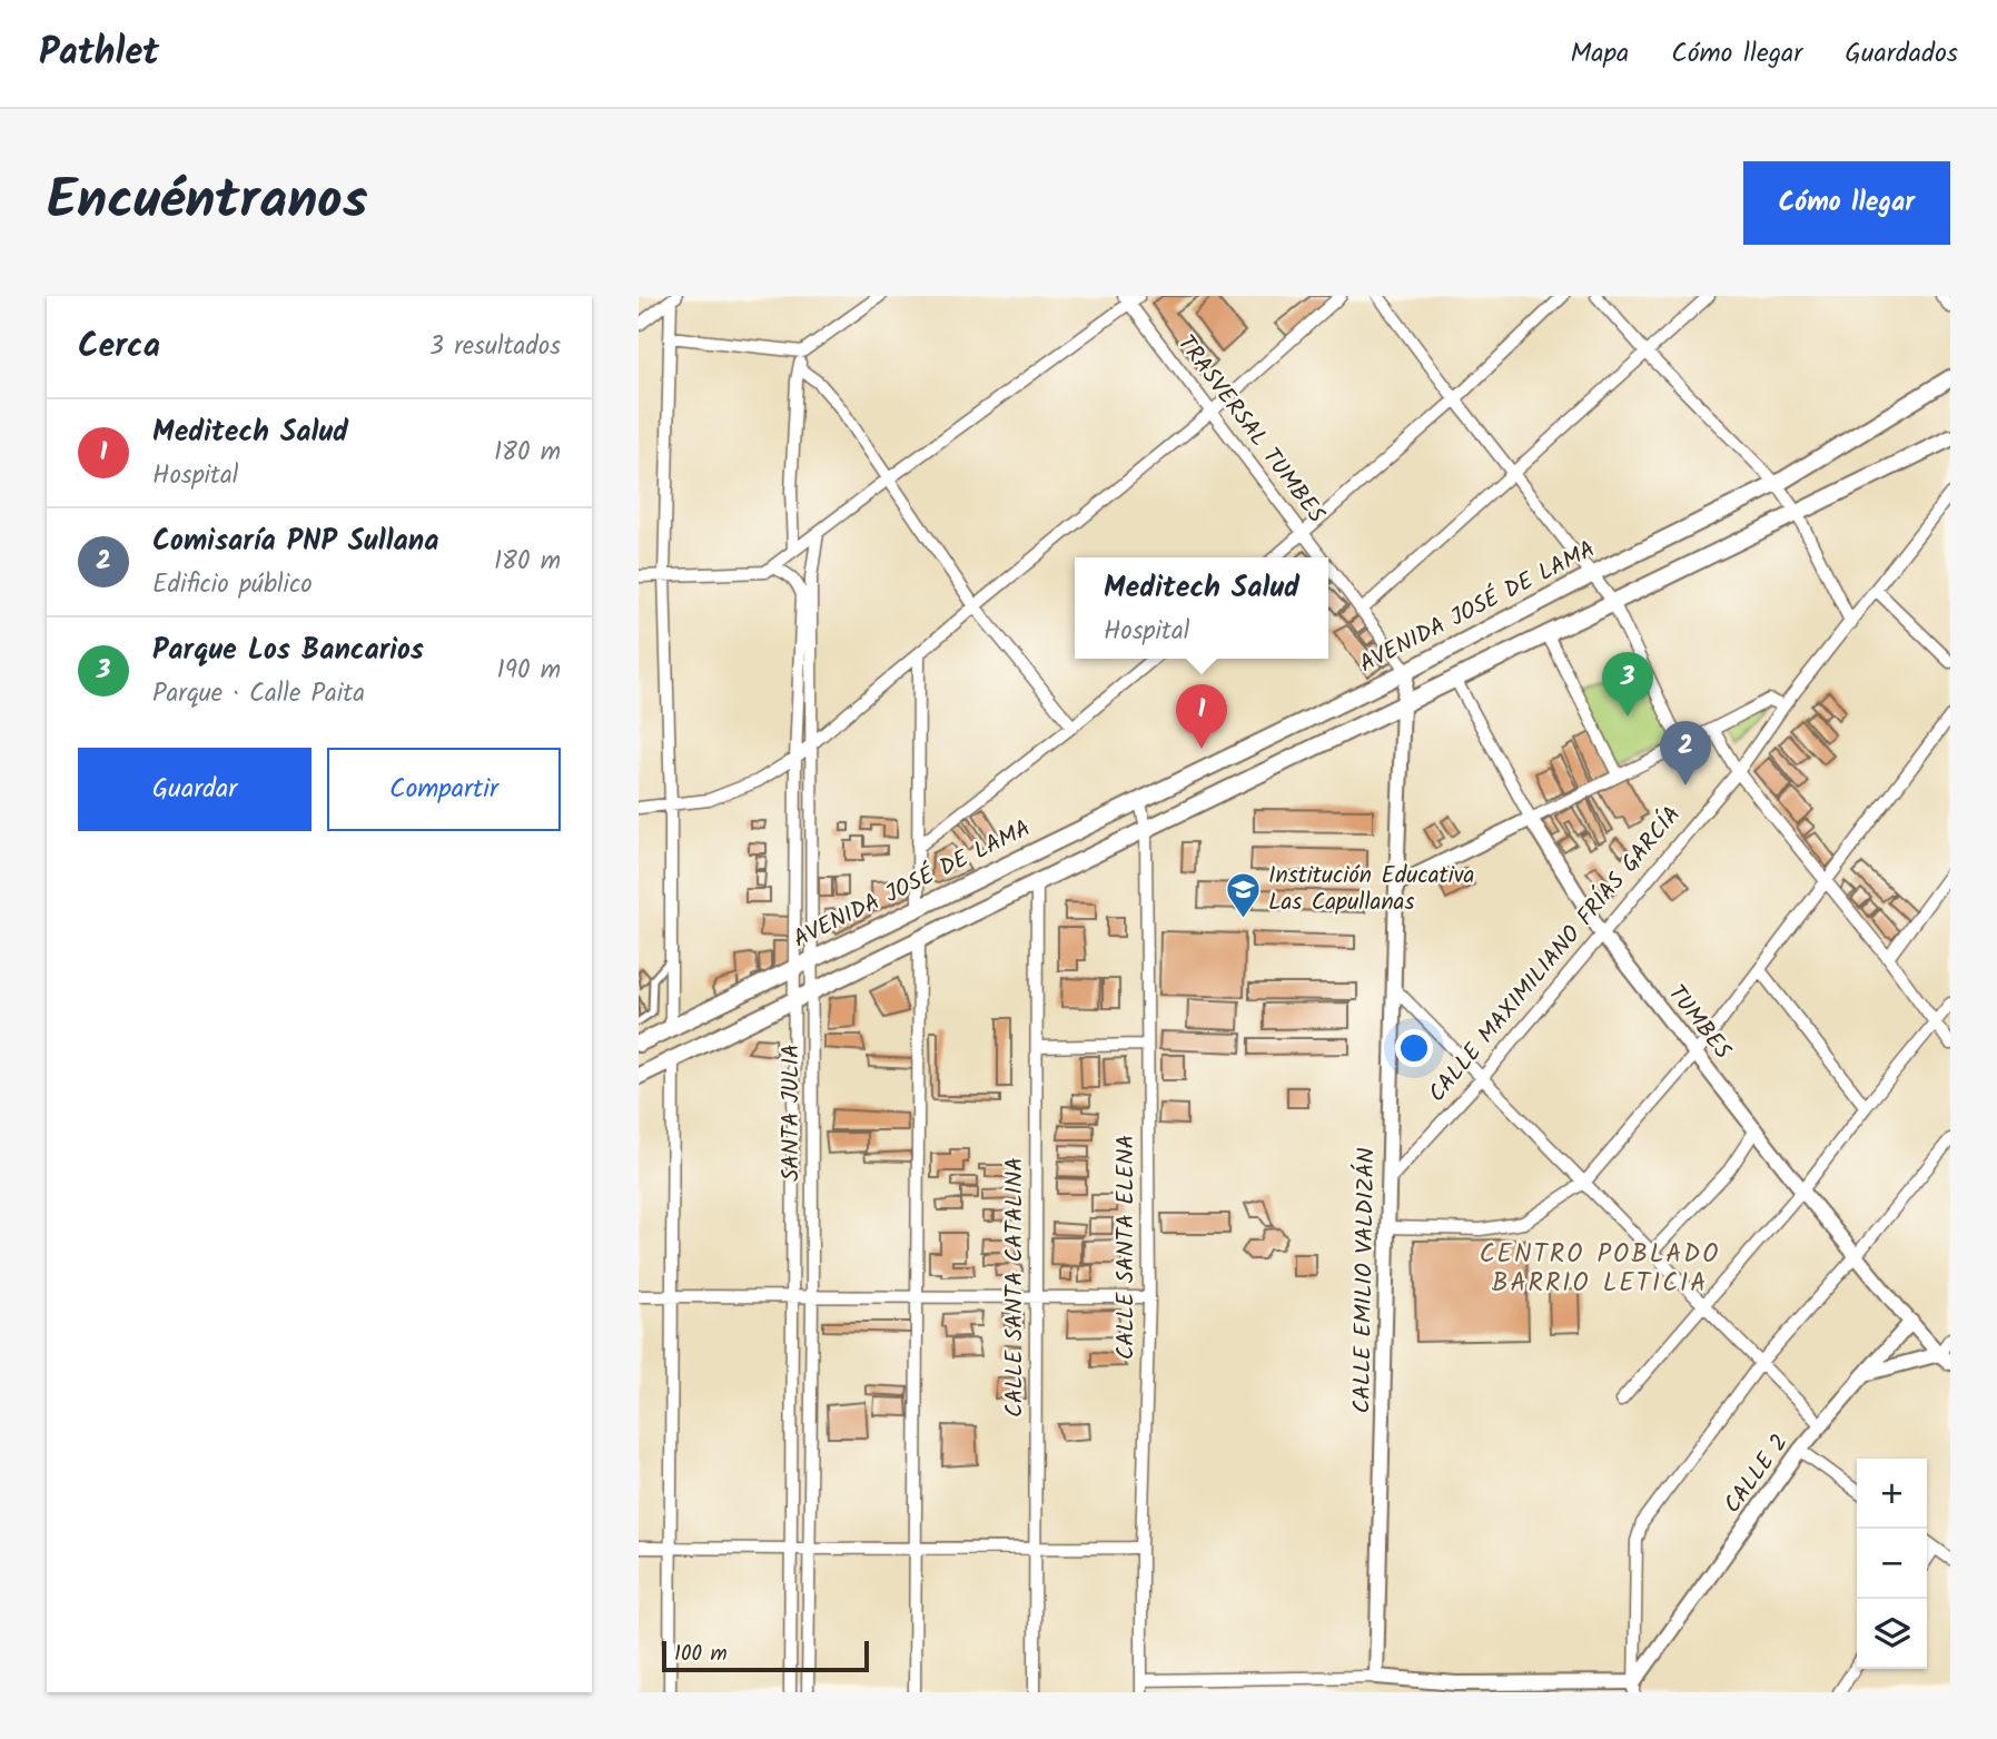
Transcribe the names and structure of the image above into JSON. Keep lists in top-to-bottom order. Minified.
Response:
{"streets":{"main road":["AVENIDA JOSÉ DE LAMA"],"street":["TRASVERSAL TUMBES","CALLE MAXIMILIANO FRÍAS GARCÍA","TUMBES","SANTA JULIA","CALLE SANTA ELENA","CALLE EMILIO VALDIZÁN","CALLE SANTA CATALINA","CALLE 2"]},"crossings":[["TRASVERSAL TUMBES","AVENIDA JOSÉ DE LAMA"],["AVENIDA JOSÉ DE LAMA","SANTA JULIA"],["AVENIDA JOSÉ DE LAMA","CALLE SANTA ELENA"],["CALLE MAXIMILIANO FRÍAS GARCÍA","TUMBES"],["CALLE MAXIMILIANO FRÍAS GARCÍA","CALLE EMILIO VALDIZÁN"],["TUMBES","CALLE 2"]],"districts":["CENTRO POBLADO BARRIO LETICIA"],"places":{"school or university":["Institución Educativa Las Capullanas"]},"scale_bar":"100 m","page":{"header":"Pathlet","nav":["Mapa","Cómo llegar","Guardados"],"title":"Encuéntranos","buttons":["Cómo llegar",["Guardar","Compartir"]],"heading":["Cerca","3 resultados"],"list":[{"mark":"1","name":"Meditech Salud","note":"Hospital","value":"180 m"},{"mark":"2","name":"Comisaría PNP Sullana","note":"Edificio público","value":"180 m"},{"mark":"3","name":"Parque Los Bancarios","note":"Parque · Calle Paita","value":"190 m"}],"popup":["Meditech Salud","Hospital"],"pins":["3","1","2"],"map_buttons":["+","−"],"scale":"100 m"}}
